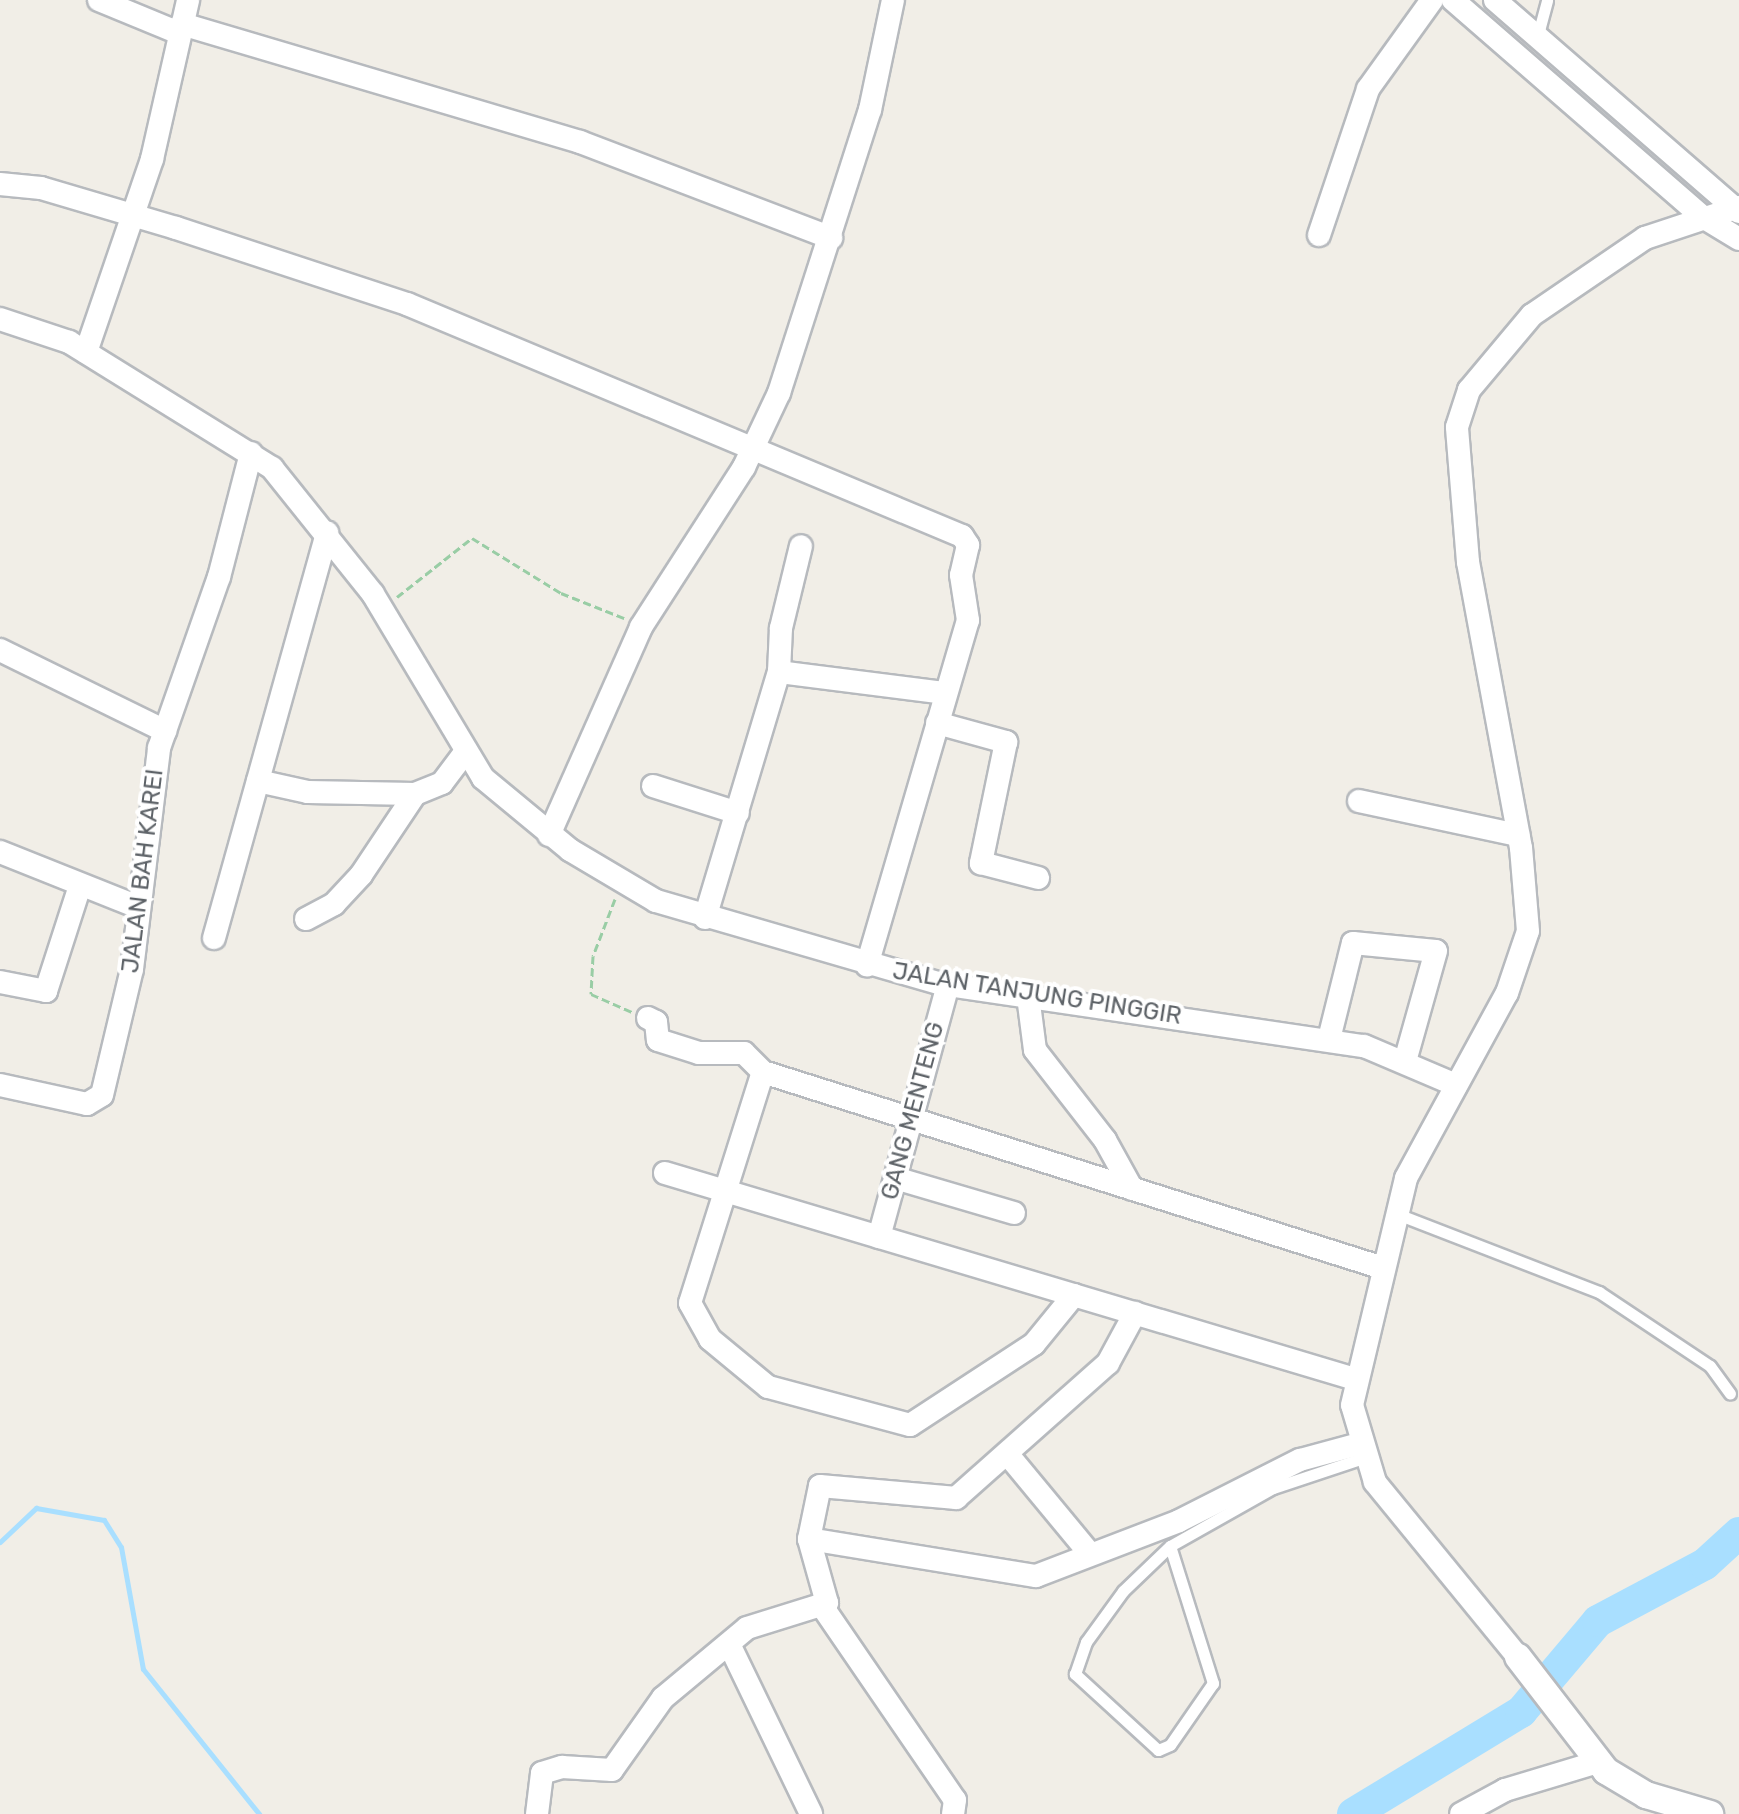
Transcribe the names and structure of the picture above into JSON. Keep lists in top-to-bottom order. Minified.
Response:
{"streets":{"street":["JALAN BAH KAREI","JALAN TANJUNG PINGGIR","GANG MENTENG"]},"crossings":[["JALAN BAH KAREI","JALAN TANJUNG PINGGIR"],["JALAN TANJUNG PINGGIR","GANG MENTENG"]]}
